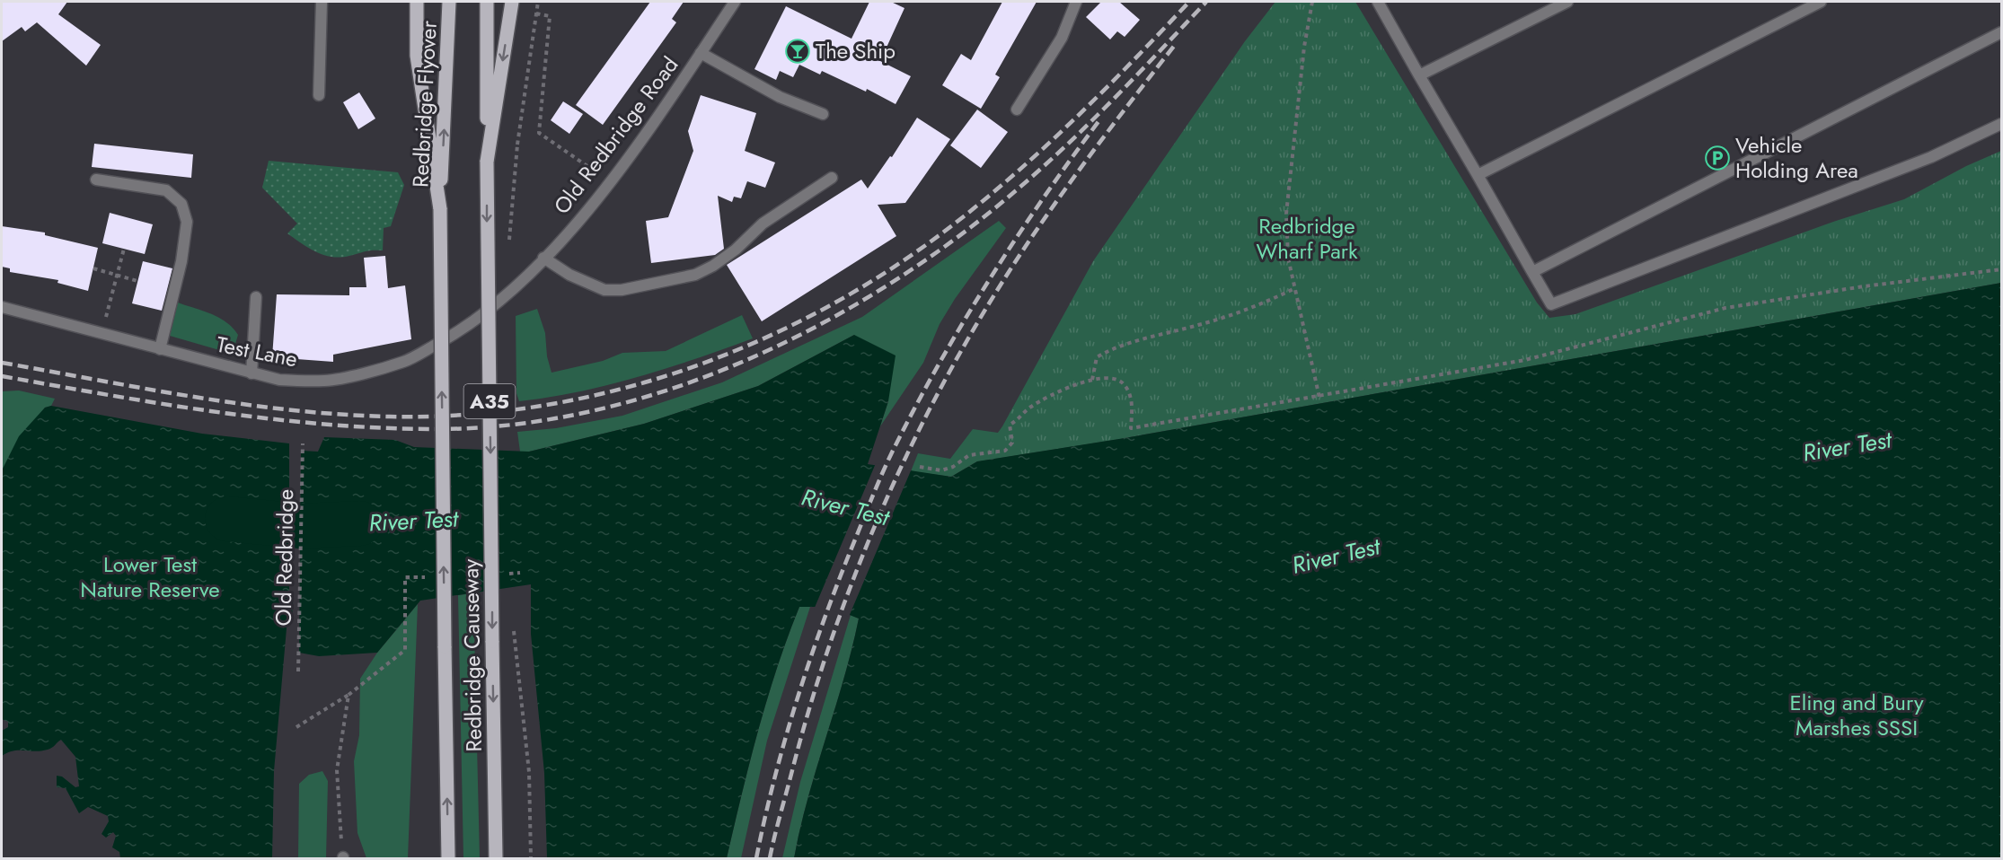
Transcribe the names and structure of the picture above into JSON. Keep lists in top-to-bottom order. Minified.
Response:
{"streets":{"main road":["Redbridge Flyover","A35","Redbridge Causeway"],"street":["Old Redbridge Road","Test Lane"],"path":["Old Redbridge"]},"crossings":[["Redbridge Flyover","A35"],["Redbridge Flyover","Redbridge Causeway"],["Old Redbridge Road","Test Lane"],["A35","Redbridge Causeway"]],"water":["River Test"],"parks":["Redbridge Wharf Park","Lower Test Nature Reserve","Eling and Bury Marshes SSSI"],"places":{"bar":["The Ship"],"parking":["Vehicle Holding Area"]}}
